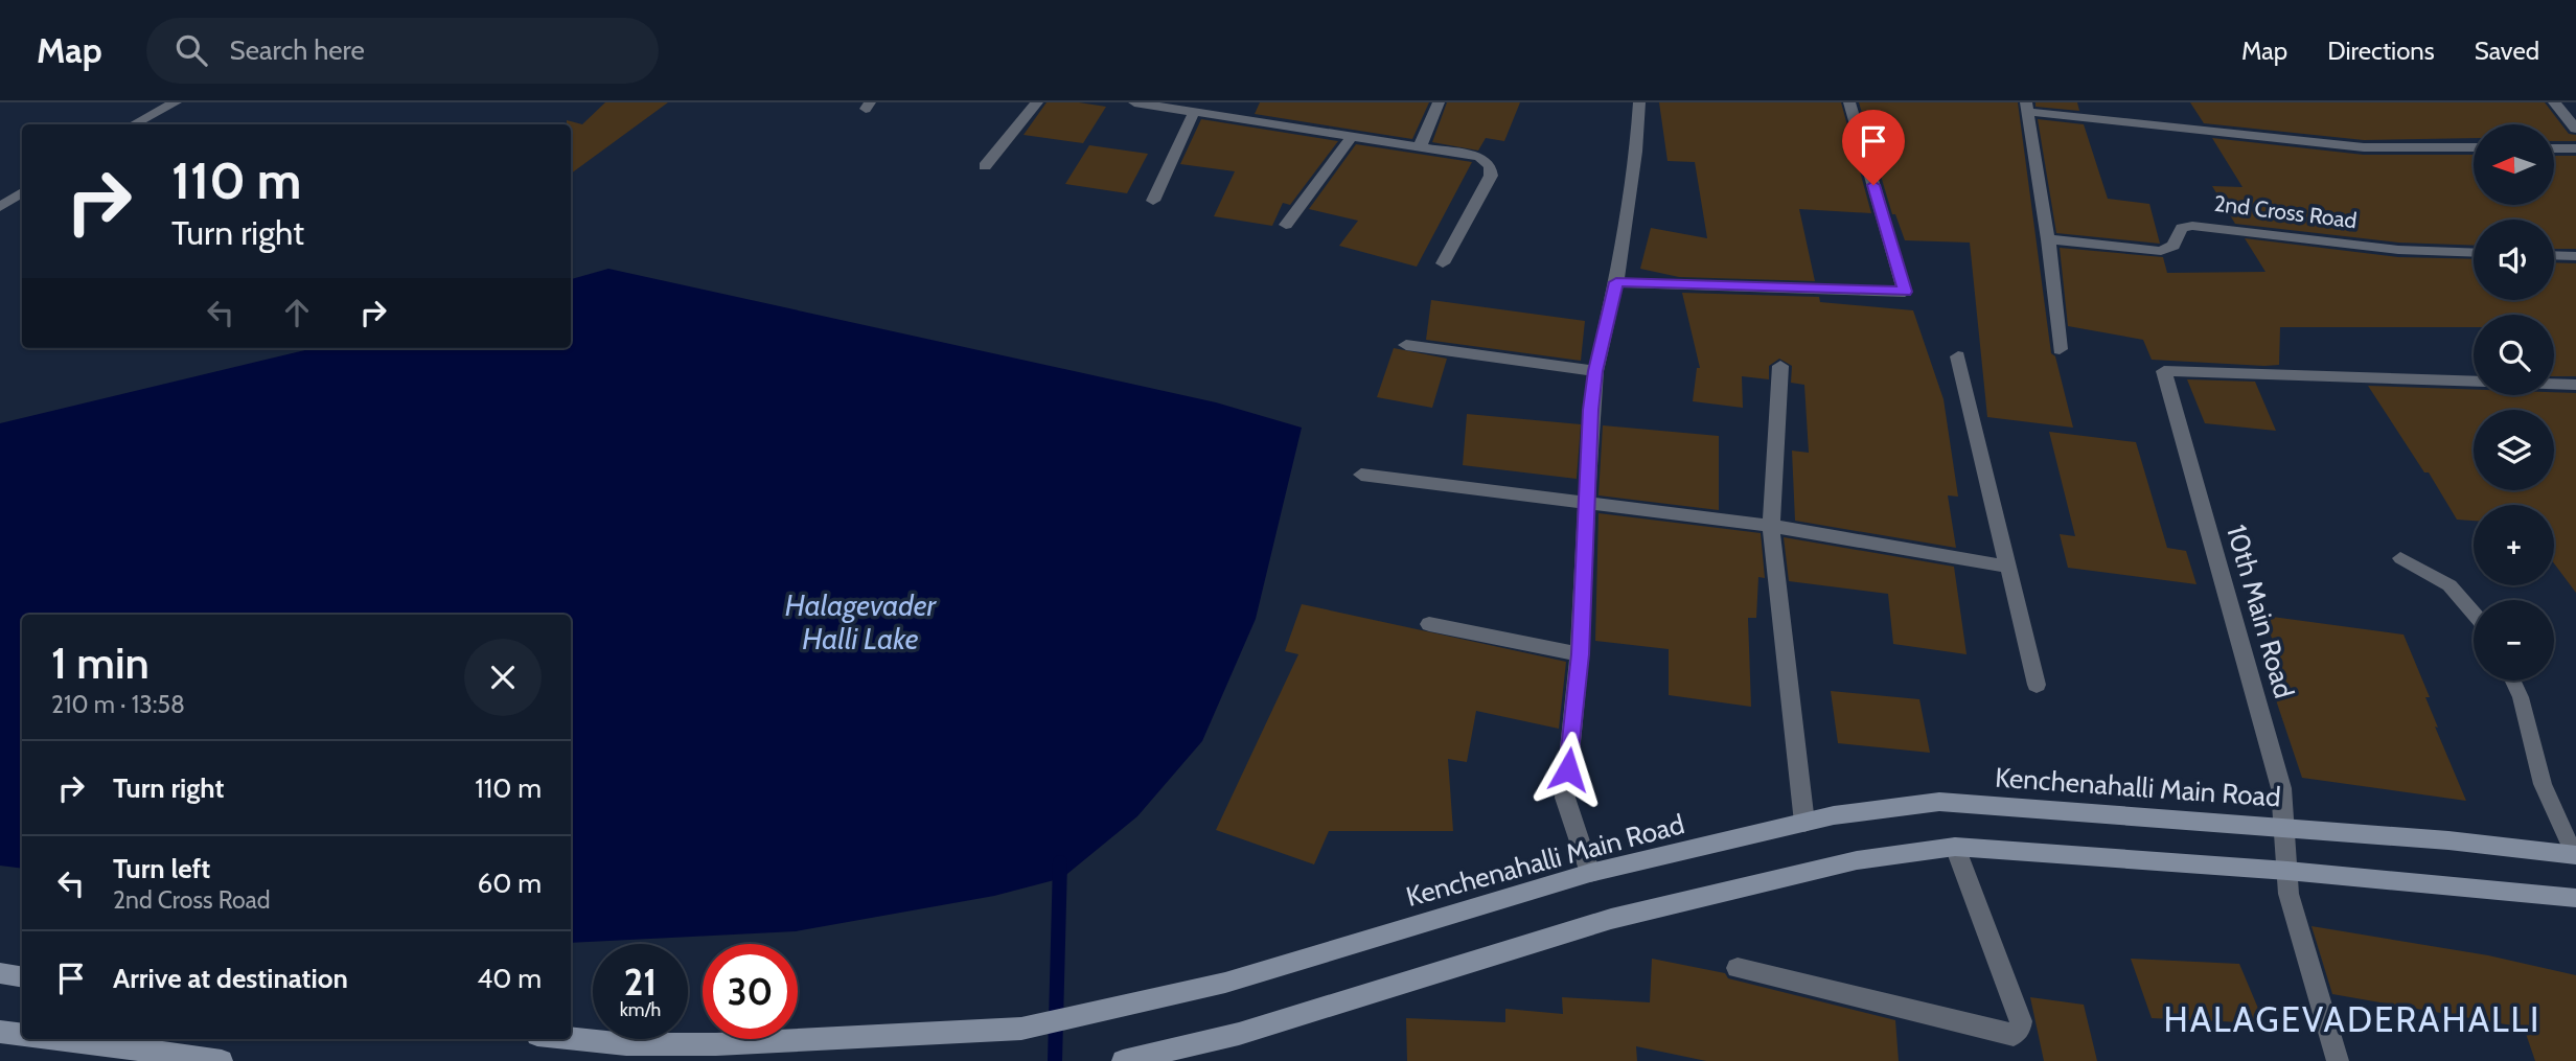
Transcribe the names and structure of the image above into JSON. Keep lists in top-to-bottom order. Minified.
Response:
{"streets":{"main road":["Kenchenahalli Main Road"],"street":["2nd Cross Road","10th Main Road"]},"crossings":[["10th Main Road","Kenchenahalli Main Road"]],"districts":["HALAGEVADERAHALLI"],"water":["Halagevader Halli Lake"],"north":"left","page":{"header":"Map","search":"Search here","nav":["Map","Directions","Saved"],"map_buttons":["+","−"],"turn":["110 m","Turn right"],"heading":["1 min","210 m · 13:58"],"list":[{"name":"Turn right","value":"110 m"},{"name":"Turn left","note":"2nd Cross Road","value":"60 m"},{"name":"Arrive at destination","value":"40 m"}],"speed":"21 km/h","limit":"30"}}
